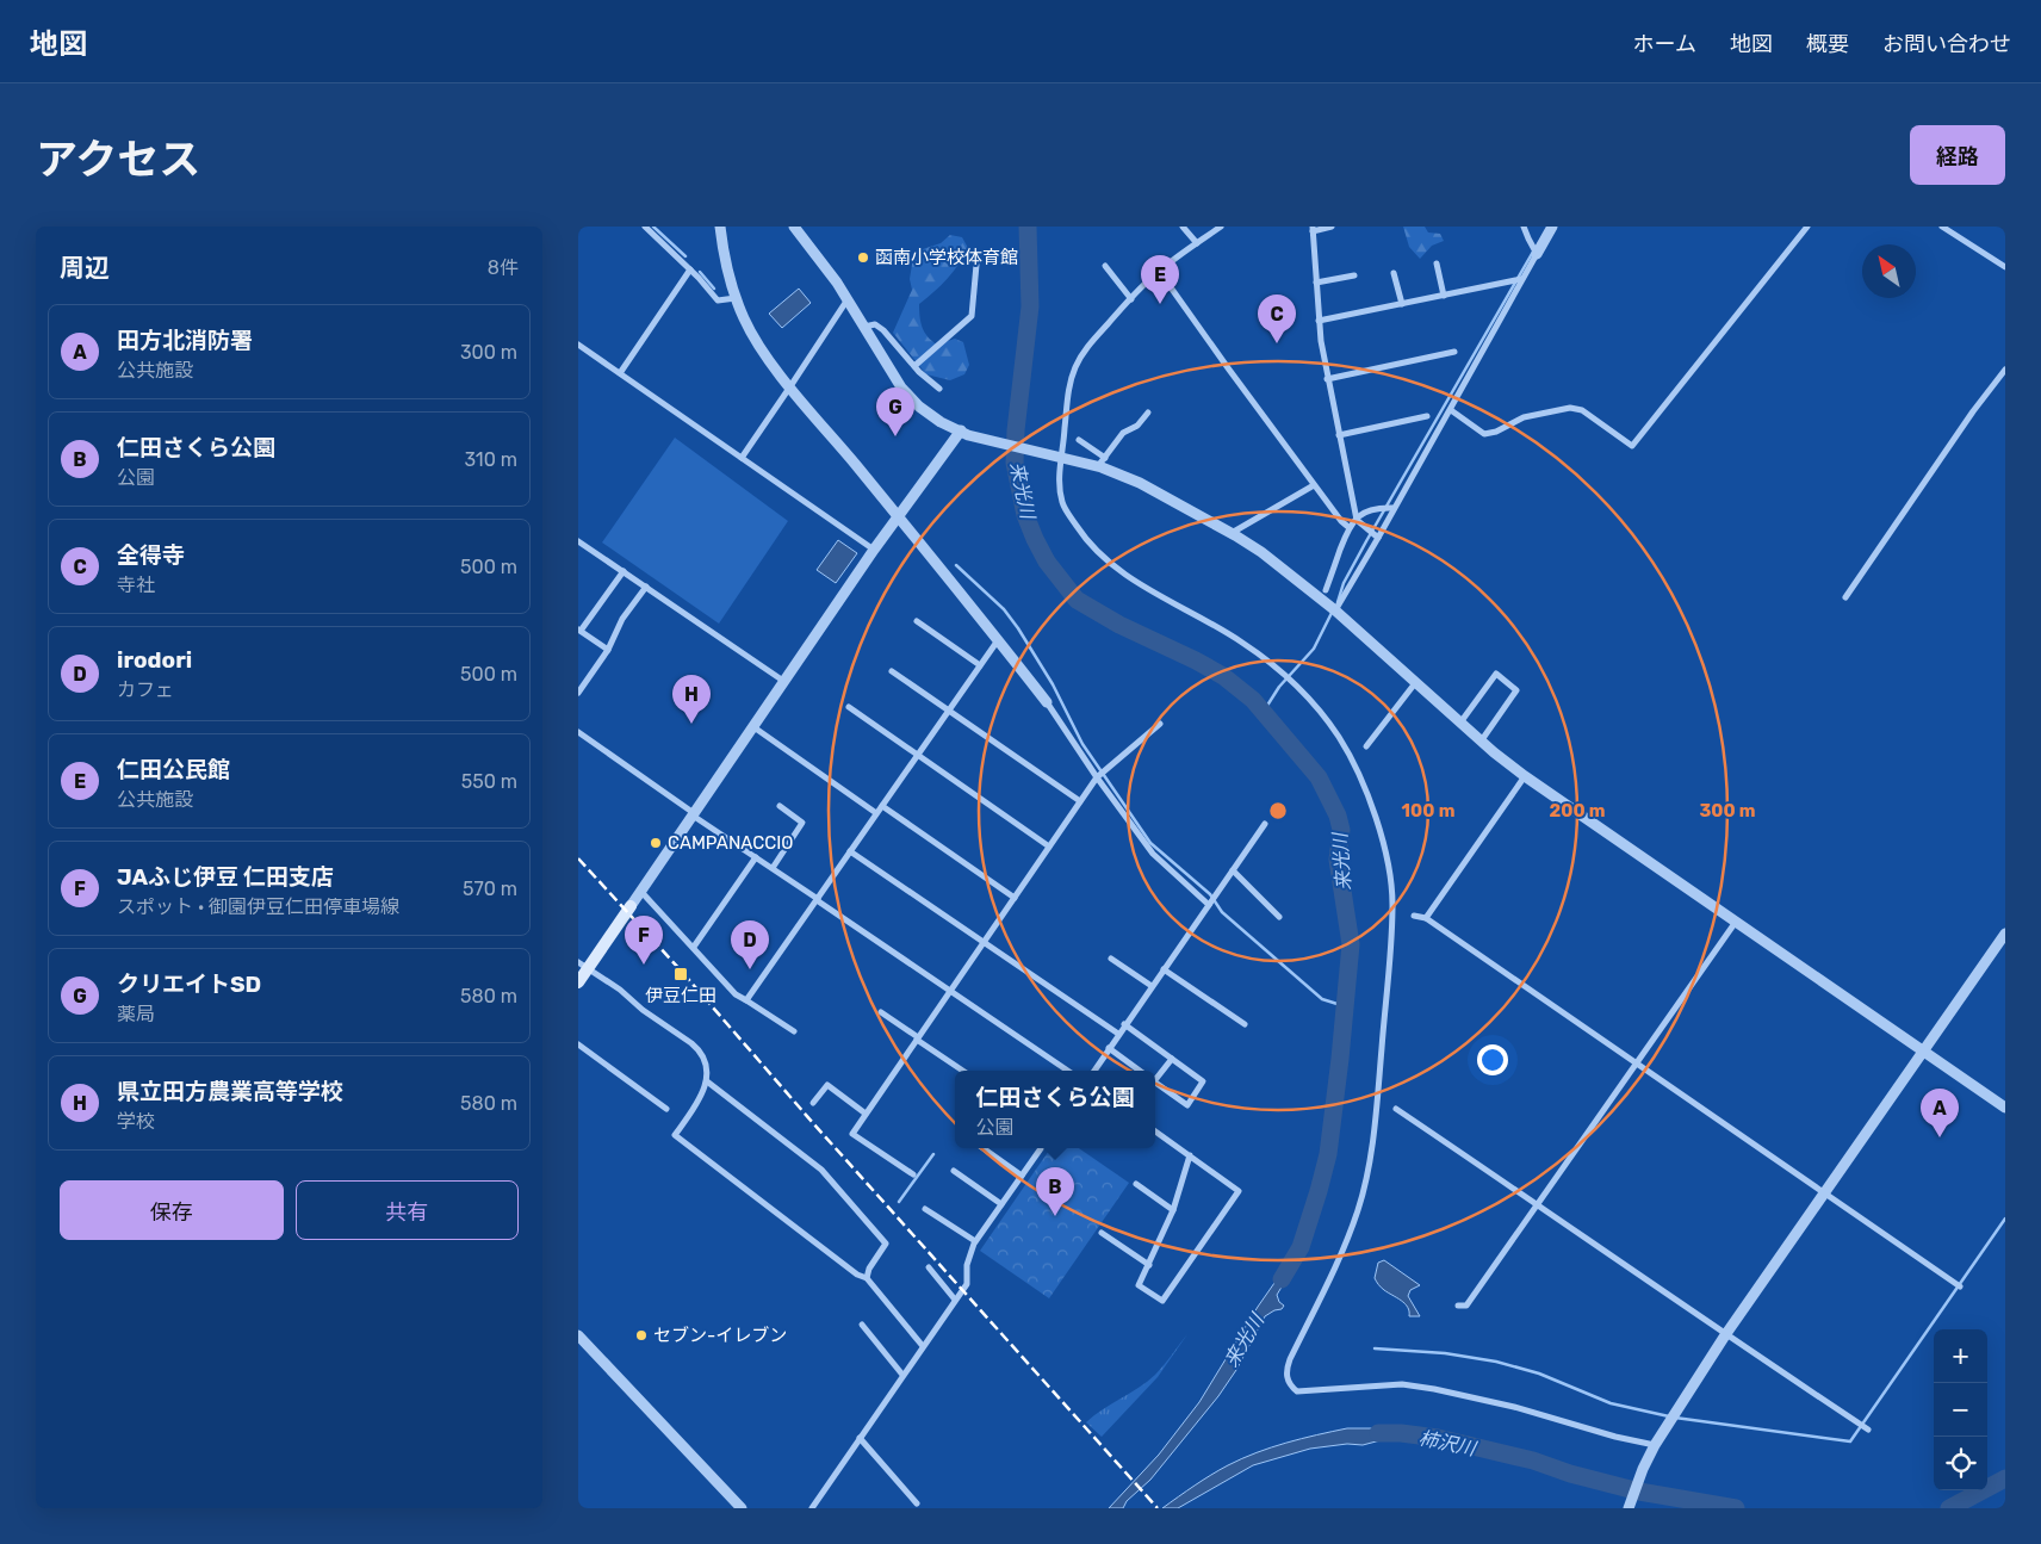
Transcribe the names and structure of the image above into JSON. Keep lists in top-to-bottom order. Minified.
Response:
{"water":["来光川","柿沢川"],"places":{"other":["函南小学校体育館","CAMPANACCIO","セブン-イレブン"],"transit":["伊豆仁田"]},"north":"top left","page":{"header":"地図","nav":["ホーム","地図","概要","お問い合わせ"],"title":"アクセス","buttons":["経路",["保存","共有"]],"heading":["周辺","8件"],"pins":["E","C","G","H","F","D","A","B"],"list":[{"mark":"A","name":"田方北消防署","note":"公共施設","value":"300 m"},{"mark":"B","name":"仁田さくら公園","note":"公園","value":"310 m"},{"mark":"C","name":"全得寺","note":"寺社","value":"500 m"},{"mark":"D","name":"irodori","note":"カフェ","value":"500 m"},{"mark":"E","name":"仁田公民館","note":"公共施設","value":"550 m"},{"mark":"F","name":"JAふじ伊豆 仁田支店","note":"スポット · 御園伊豆仁田停車場線","value":"570 m"},{"mark":"G","name":"クリエイトSD","note":"薬局","value":"580 m"},{"mark":"H","name":"県立田方農業高等学校","note":"学校","value":"580 m"}],"popup":["仁田さくら公園","公園"],"map_buttons":["+","−"]},"rings":["100 m","200 m","300 m"]}
